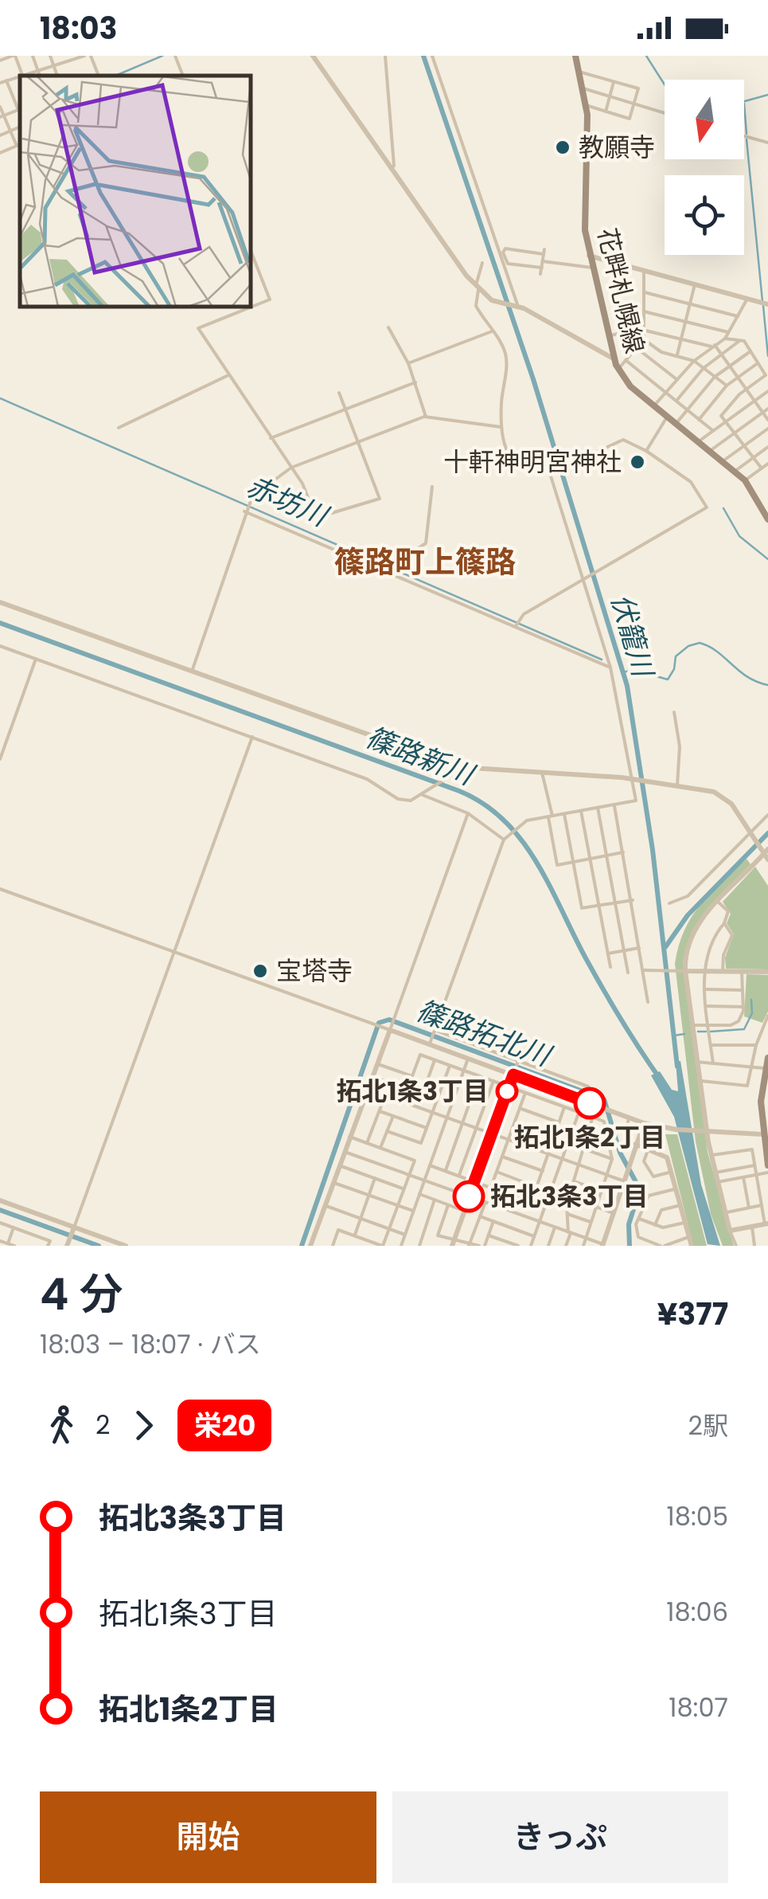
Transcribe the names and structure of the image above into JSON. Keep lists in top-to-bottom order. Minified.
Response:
{"streets":{"main road":["花畔札幌線"]},"districts":["篠路町上篠路"],"water":["赤坊川","伏籠川","篠路新川","篠路拓北川"],"places":["教願寺","十軒神明宮神社","宝塔寺","拓北1条3丁目","拓北1条2丁目","拓北3条3丁目"],"lines":["bus line 栄20"],"north":"bottom","page":{"status":"18:03","heading":["4 分","18:03 – 18:07 · バス","¥377"],"legs":["2","栄20","2駅"],"list":[{"name":"拓北3条3丁目","value":"18:05"},{"name":"拓北1条3丁目","value":"18:06"},{"name":"拓北1条2丁目","value":"18:07"}],"buttons":["開始","きっぷ"]}}
